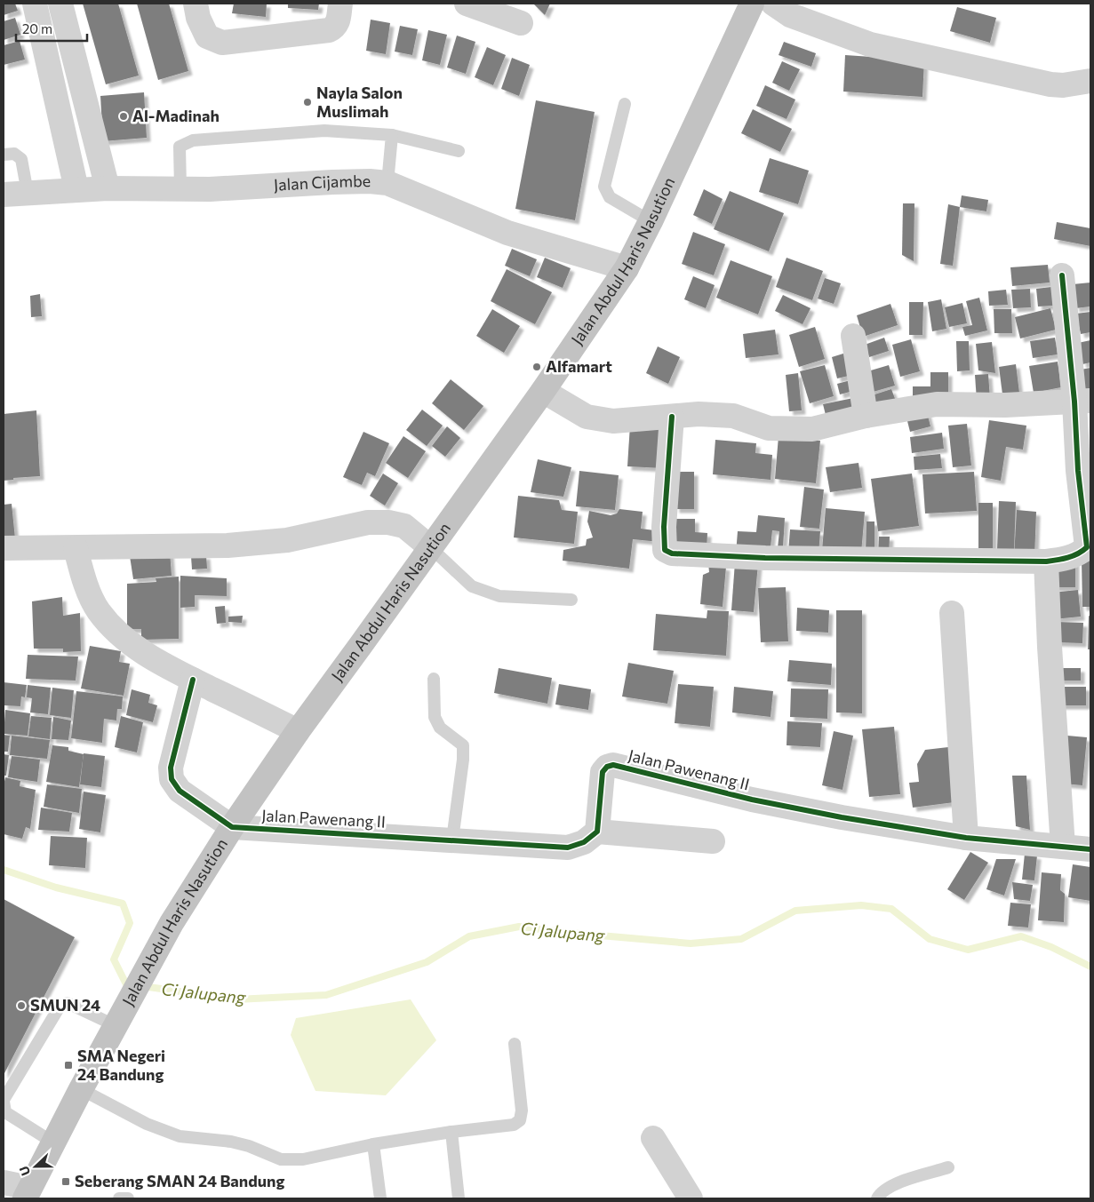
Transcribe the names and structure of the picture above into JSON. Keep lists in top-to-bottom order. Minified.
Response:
{"streets":{"highway":["Jalan Abdul Haris Nasution"],"street":["Jalan Cijambe","Jalan Pawenang II"]},"crossings":[["Jalan Cijambe","Jalan Abdul Haris Nasution"],["Jalan Abdul Haris Nasution","Jalan Pawenang II"]],"water":["Ci Jalupang"],"places":{"other":["Nayla Salon Muslimah","Al-Madinah","Alfamart","SMUN 24"],"transit":["SMA Negeri 24 Bandung","Seberang SMAN 24 Bandung"]},"scale_bar":"20 m","north":"left"}
